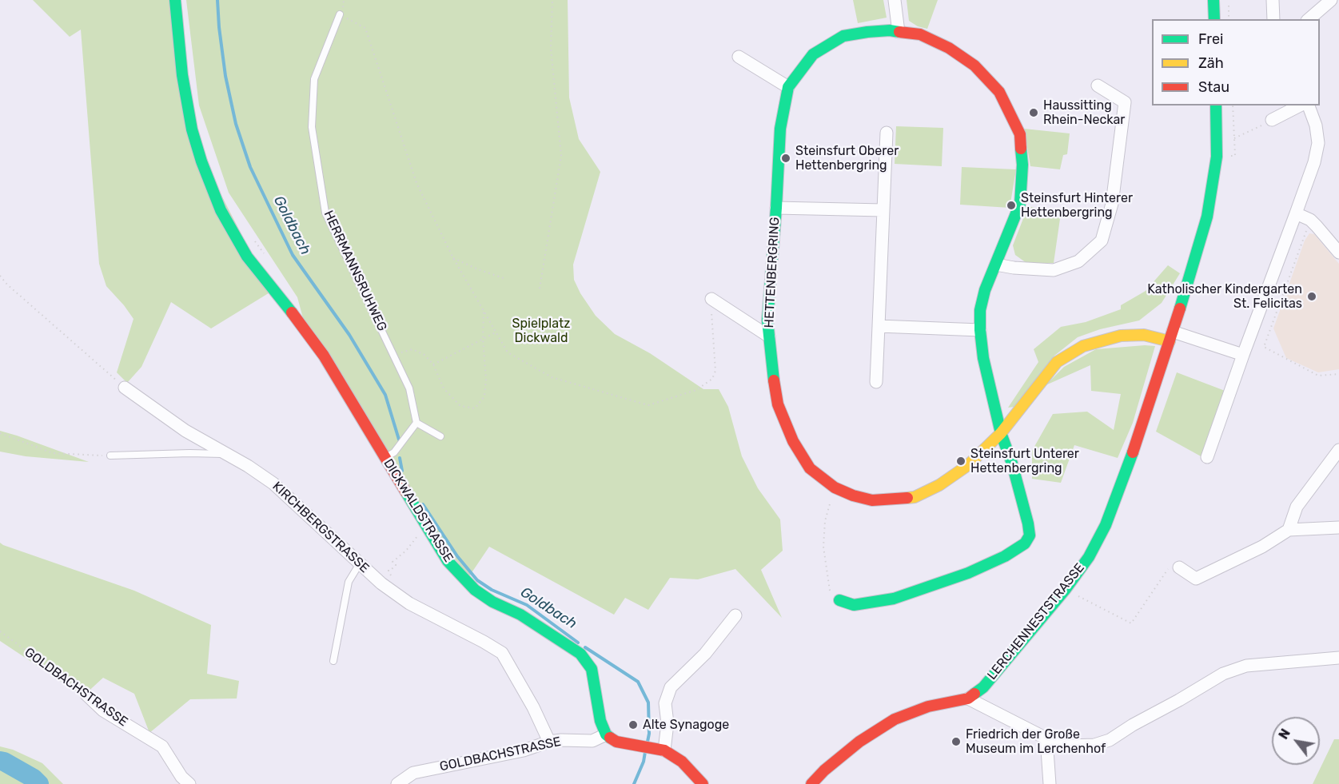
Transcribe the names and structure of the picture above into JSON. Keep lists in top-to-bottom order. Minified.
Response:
{"streets":{"street":["HETTENBERGRING","DICKWALDSTRASSE","KIRCHBERGSTRASSE","LERCHENNESTSTRASSE","GOLDBACHSTRASSE"],"lane":["HERRMANNSRUHWEG"]},"crossings":[["HETTENBERGRING","LERCHENNESTSTRASSE"],["DICKWALDSTRASSE","GOLDBACHSTRASSE"],["KIRCHBERGSTRASSE","GOLDBACHSTRASSE"]],"water":["Goldbach"],"parks":["Spielplatz Dickwald"],"places":["Haussitting Rhein-Neckar","Steinsfurt Oberer Hettenbergring","Steinsfurt Hinterer Hettenbergring","Katholischer Kindergarten St. Felicitas","Steinsfurt Unterer Hettenbergring","Alte Synagoge","Friedrich der Große Museum im Lerchenhof"],"legend":["Frei","Zäh","Stau"],"north":"top left"}
